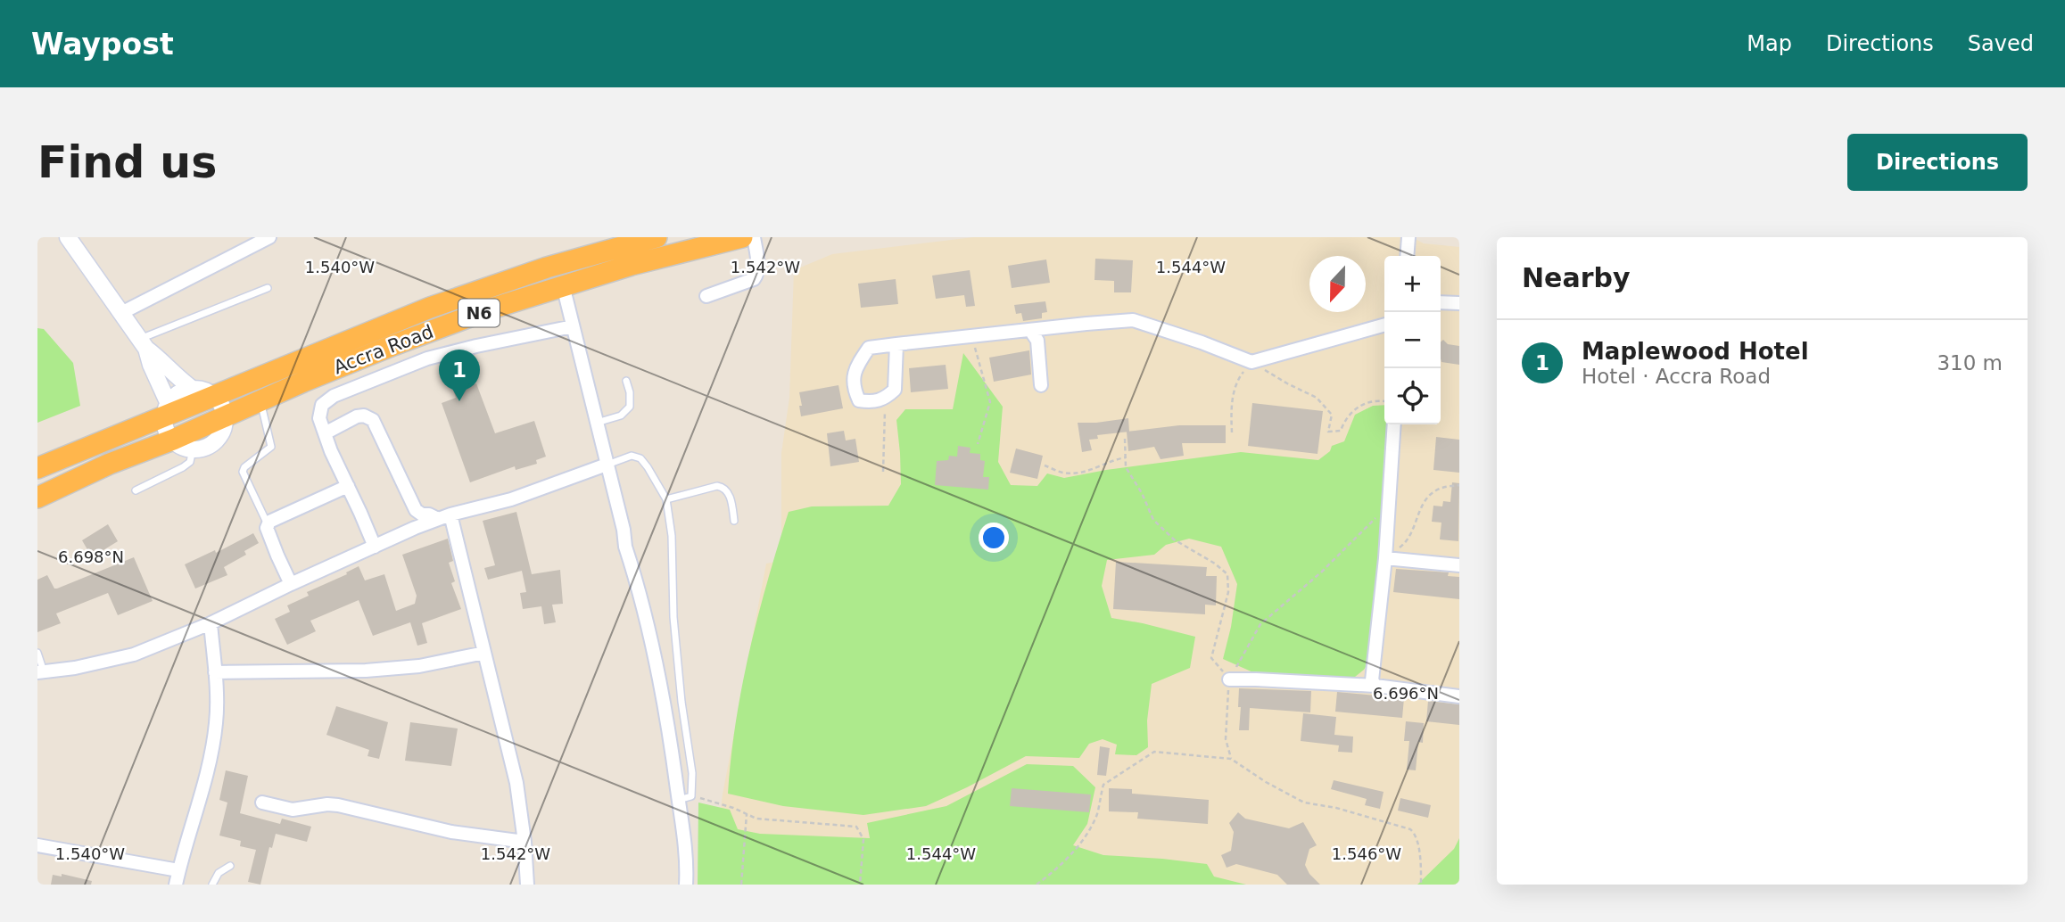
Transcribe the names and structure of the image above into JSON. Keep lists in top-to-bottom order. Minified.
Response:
{"streets":{"highway":["N6","Accra Road"]},"north":"bottom","page":{"header":"Waypost","nav":["Map","Directions","Saved"],"buttons":"Directions","title":"Find us","heading":"Nearby","map_buttons":["+","−"],"list":[{"mark":"1","name":"Maplewood Hotel","note":"Hotel · Accra Road","value":"310 m"}],"pins":"1"},"coordinates":["1.542°W","1.544°W","1.540°W","6.698°N","6.696°N","1.546°W"]}
